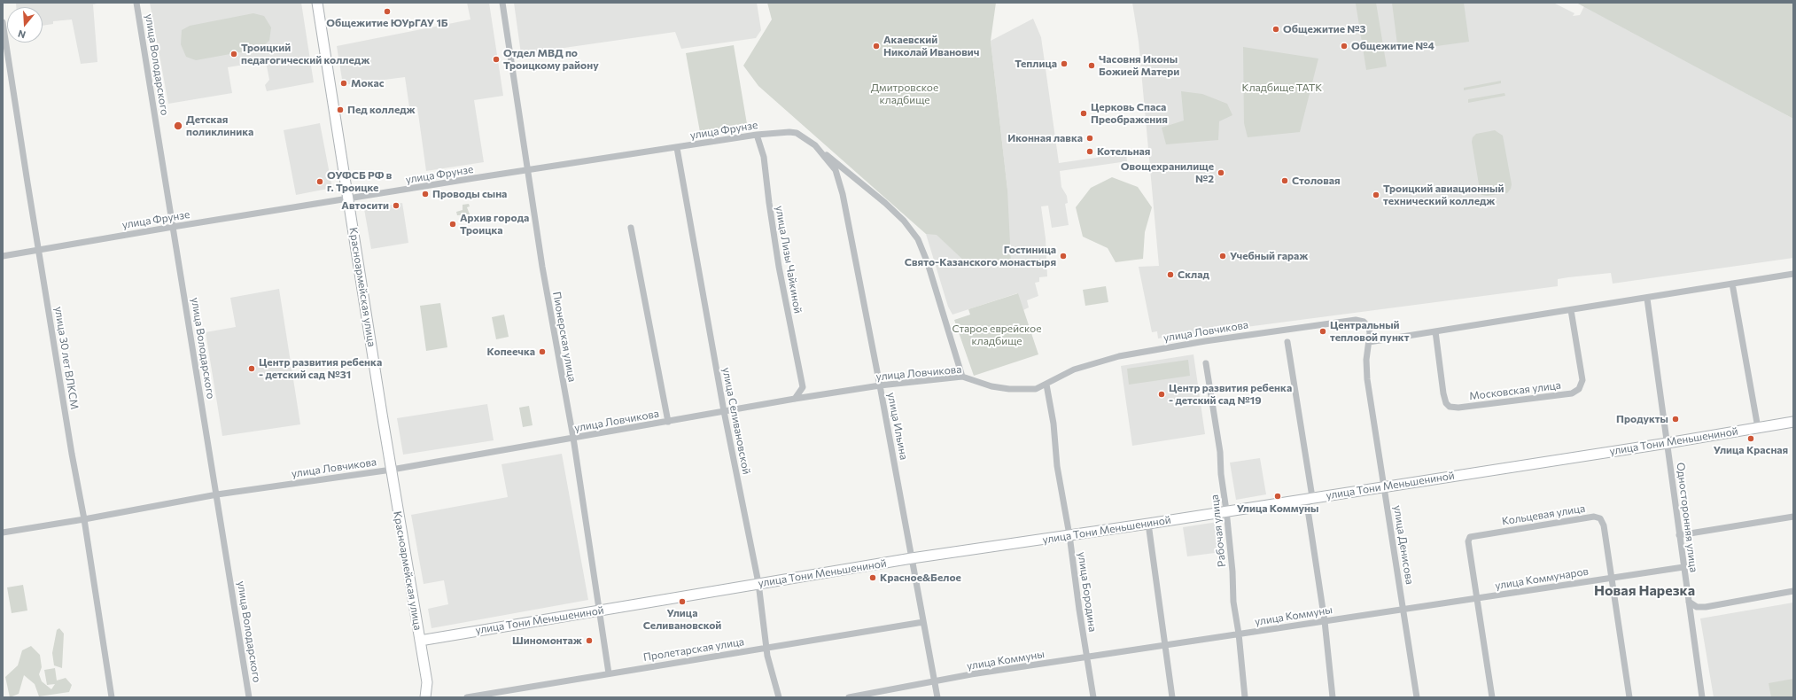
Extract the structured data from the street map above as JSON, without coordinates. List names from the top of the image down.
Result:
{
  "streets": {
    "street": [
      "улица Володарского",
      "улица Фрунзе",
      "улица Лизы Чайкиной",
      "Красноармейская улица",
      "улица Ловчикова",
      "Пионерская улица",
      "улица 30 лет ВЛКСМ",
      "Московская улица",
      "улица Селивановской",
      "улица Ильина",
      "улица Тони Меньшениной",
      "Кольцевая улица",
      "Односторонняя улица",
      "Рабочая улица",
      "улица Денисова",
      "улица Коммунаров",
      "улица Бородина",
      "улица Коммуны",
      "Пролетарская улица"
    ]
  },
  "crossings": [
    ["улица Володарского", "улица Фрунзе"],
    ["улица Володарского", "улица Ловчикова"],
    ["улица Фрунзе", "улица Лизы Чайкиной"],
    ["улица Фрунзе", "Красноармейская улица"],
    ["улица Фрунзе", "Пионерская улица"],
    ["улица Фрунзе", "улица 30 лет ВЛКСМ"],
    ["улица Фрунзе", "улица Селивановской"],
    ["улица Фрунзе", "улица Ильина"],
    ["Красноармейская улица", "улица Ловчикова"],
    ["Красноармейская улица", "улица Тони Меньшениной"],
    ["улица Ловчикова", "Пионерская улица"],
    ["улица Ловчикова", "улица 30 лет ВЛКСМ"],
    ["улица Ловчикова", "улица Селивановской"],
    ["улица Ловчикова", "улица Ильина"],
    ["улица Ловчикова", "улица Денисова"],
    ["улица Ловчикова", "улица Бородина"],
    ["Пионерская улица", "улица Тони Меньшениной"],
    ["Пионерская улица", "Пролетарская улица"],
    ["улица Селивановской", "улица Тони Меньшениной"],
    ["улица Селивановской", "Пролетарская улица"],
    ["улица Ильина", "улица Тони Меньшениной"],
    ["улица Ильина", "улица Коммуны"],
    ["улица Ильина", "Пролетарская улица"],
    ["улица Тони Меньшениной", "Односторонняя улица"],
    ["улица Тони Меньшениной", "Рабочая улица"],
    ["улица Тони Меньшениной", "улица Денисова"],
    ["улица Тони Меньшениной", "улица Бородина"],
    ["Кольцевая улица", "улица Коммунаров"],
    ["Односторонняя улица", "улица Коммунаров"],
    ["Рабочая улица", "улица Коммуны"],
    ["улица Денисова", "улица Коммунаров"],
    ["улица Денисова", "улица Коммуны"],
    ["улица Коммунаров", "улица Коммуны"],
    ["улица Бородина", "улица Коммуны"]
  ],
  "districts": ["Новая Нарезка"],
  "parks": ["Дмитровское кладбище", "Кладбище ТАТК", "Старое еврейское кладбище"],
  "places": [
    "Общежитие ЮУрГАУ 1Б",
    "Общежитие №3",
    "Акаевский Николай Иванович",
    "Общежитие №4",
    "Троицкий педагогический колледж",
    "Отдел МВД по Троицкому району",
    "Теплица",
    "Часовня Иконы Божией Матери",
    "Мокас",
    "Пед колледж",
    "Церковь Спаса Преображения",
    "Детская поликлиника",
    "Иконная лавка",
    "Котельная",
    "Овощехранилище №2",
    "Столовая",
    "ОУФСБ РФ в г. Троицке",
    "Проводы сына",
    "Троицкий авиационный технический колледж",
    "Автосити",
    "Архив города Троицка",
    "Гостиница Свято-Казанского монастыря",
    "Учебный гараж",
    "Склад",
    "Центральный тепловой пункт",
    "Копеечка",
    "Центр развития ребенка - детский сад №31",
    "Центр развития ребенка - детский сад №19",
    "Продукты",
    "Улица Красная",
    "Улица Коммуны",
    "Красное&Белое",
    "Улица Селивановской",
    "Шиномонтаж"
  ],
  "north": "bottom"
}
